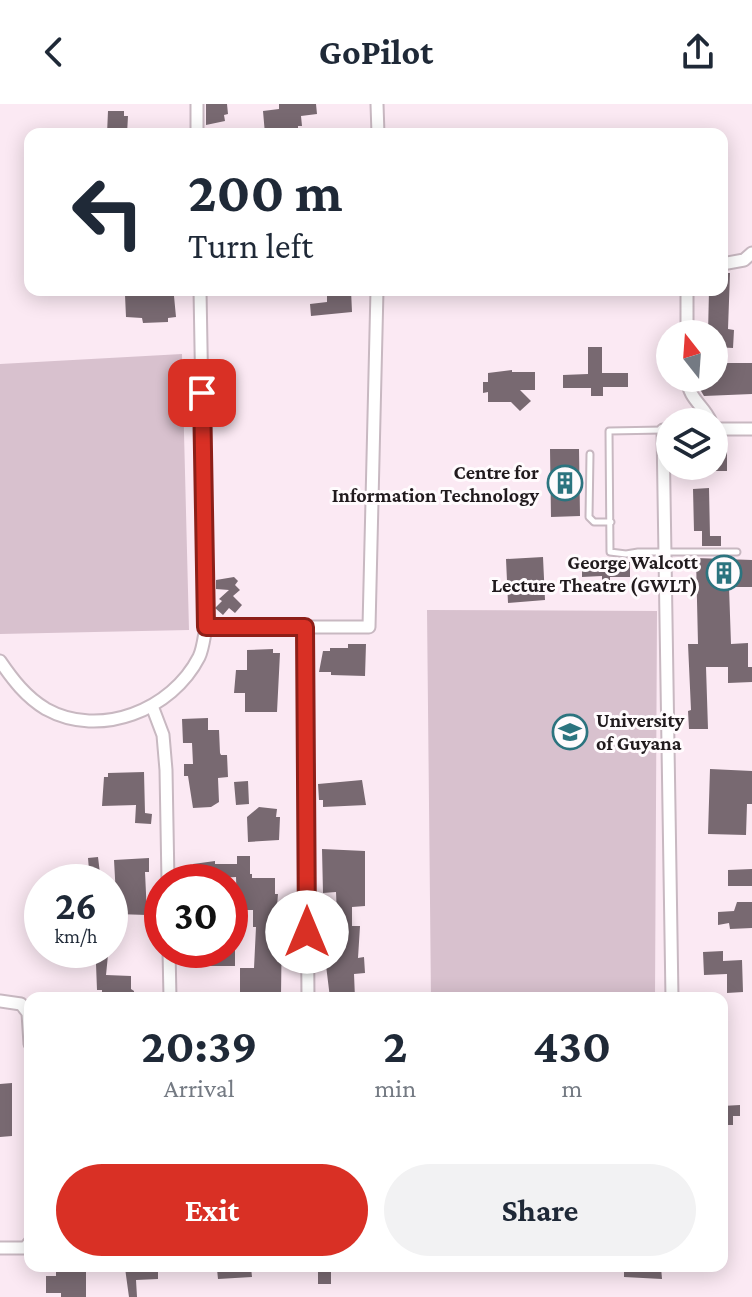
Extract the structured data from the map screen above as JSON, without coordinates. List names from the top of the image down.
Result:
{
  "places": {
    "building": ["Centre for Information Technology", "George Walcott Lecture Theatre (GWLT)"],
    "school or university": ["University of Guyana"]
  },
  "north": "top",
  "page": {
    "header": "GoPilot",
    "turn": ["200 m", "Turn left"],
    "speed": "26 km/h",
    "limit": "30",
    "eta": [
      "20:39",
      "Arrival",
      "2",
      "min",
      "430",
      "m"
    ],
    "buttons": ["Exit", "Share"]
  }
}
